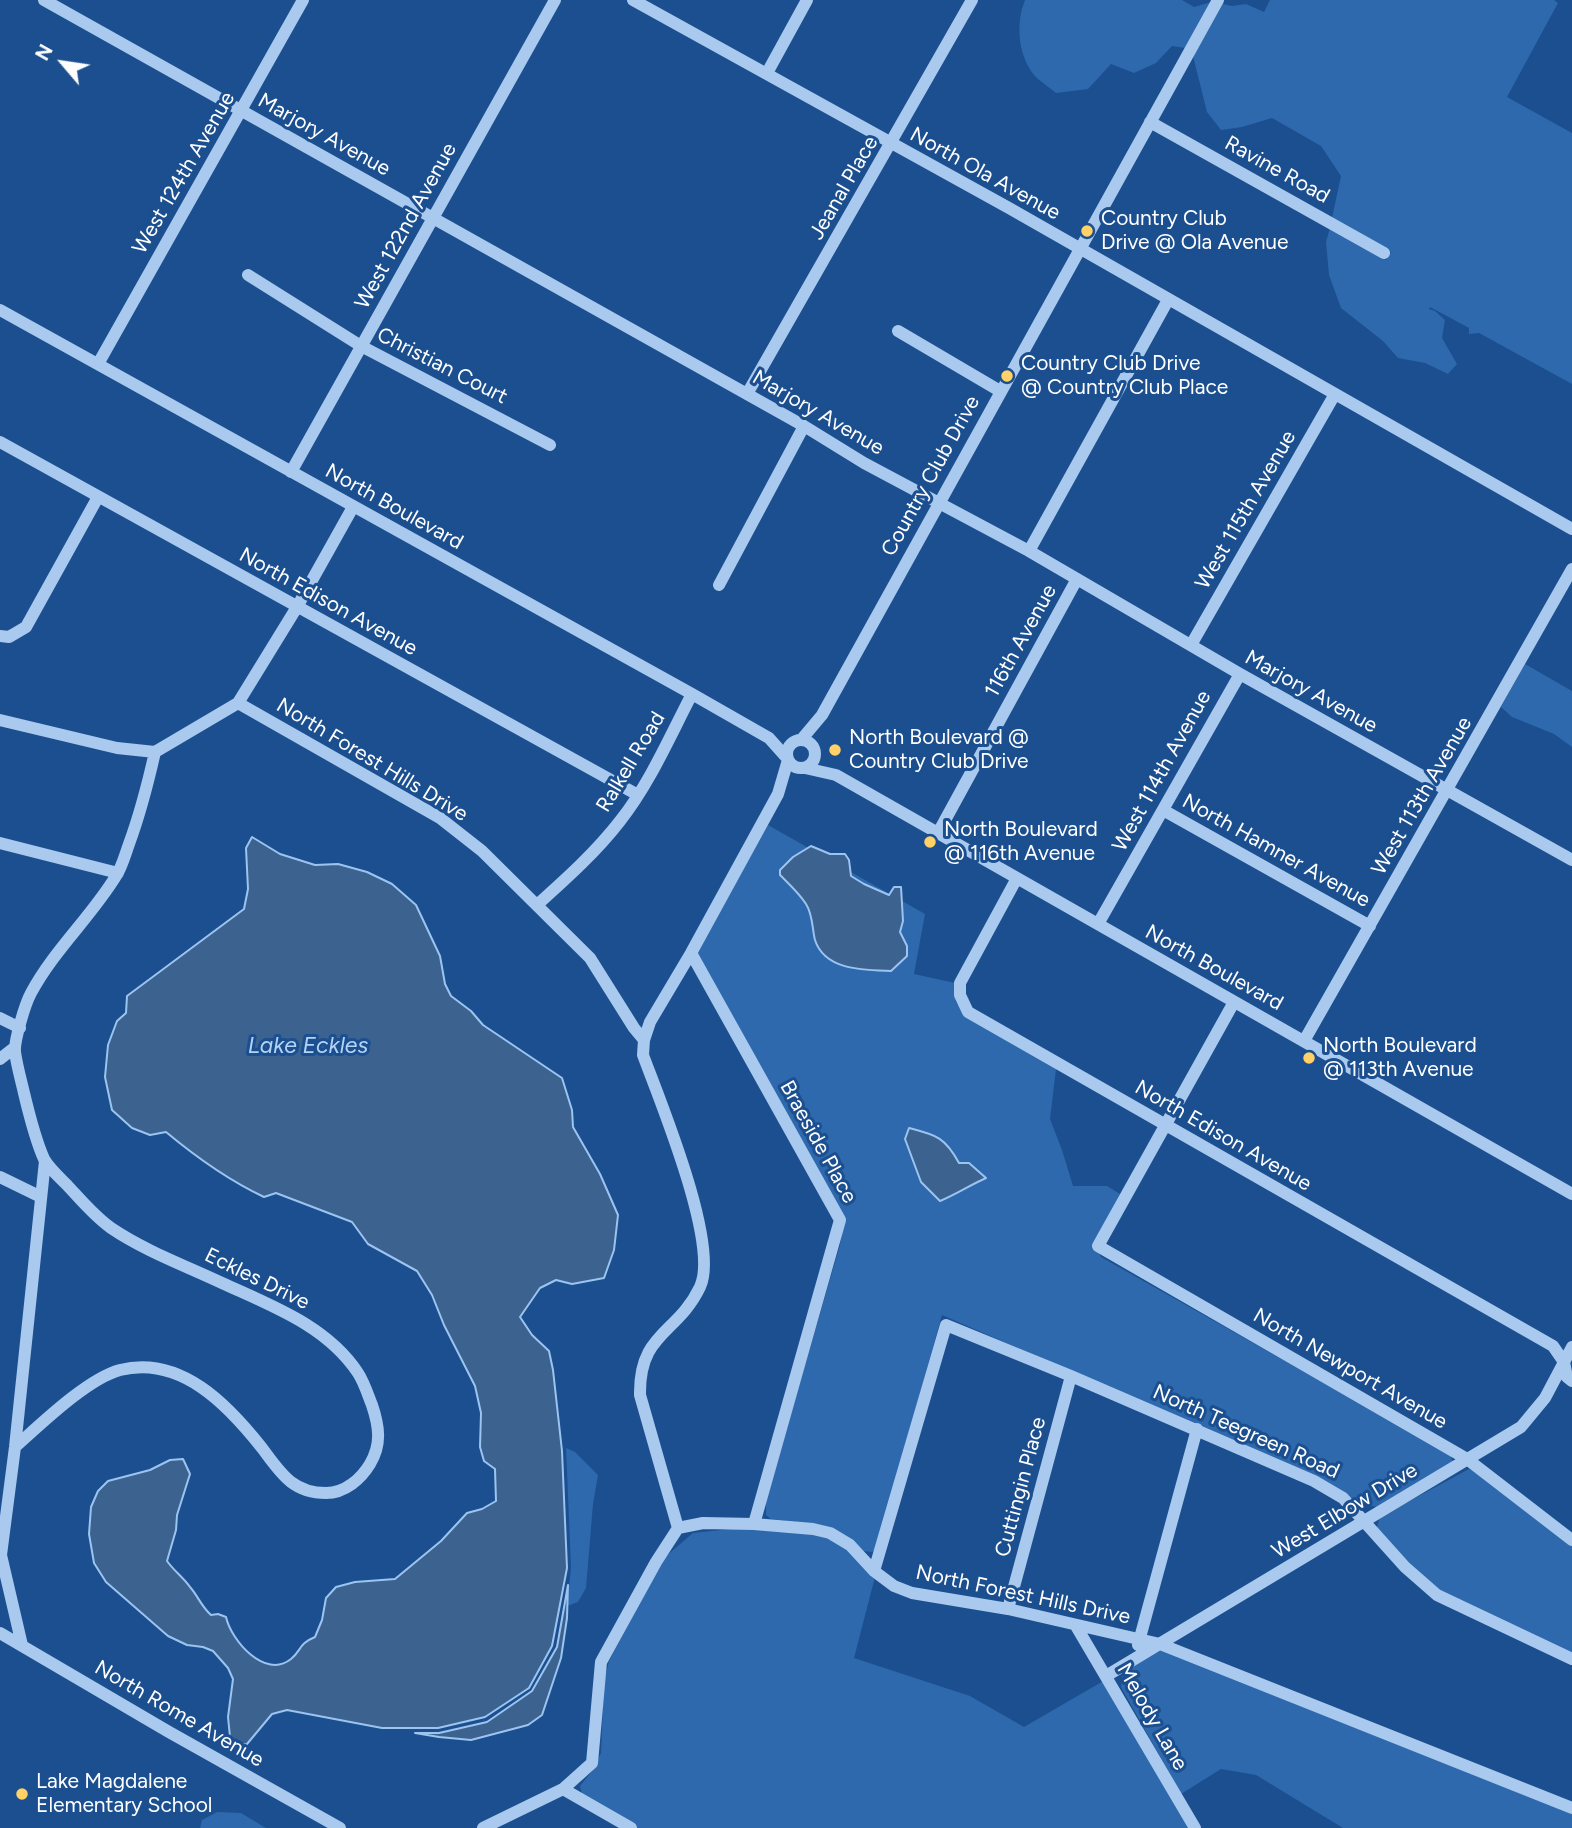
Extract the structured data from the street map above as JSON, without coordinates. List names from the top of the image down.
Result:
{
  "streets": {
    "street": [
      "Marjory Avenue",
      "Ravine Road",
      "West 124th Avenue",
      "North Ola Avenue",
      "Jeanal Place",
      "West 122nd Avenue",
      "Christian Court",
      "Country Club Drive",
      "North Boulevard",
      "West 115th Avenue",
      "North Edison Avenue",
      "116th Avenue",
      "North Forest Hills Drive",
      "Ralkell Road",
      "West 114th Avenue",
      "West 113th Avenue",
      "North Hamner Avenue",
      "Braeside Place",
      "Eckles Drive",
      "North Newport Avenue",
      "North Teegreen Road",
      "Cuttingin Place",
      "West Elbow Drive",
      "North Rome Avenue",
      "Melody Lane"
    ]
  },
  "crossings": [
    ["Marjory Avenue", "West 124th Avenue"],
    ["Marjory Avenue", "Jeanal Place"],
    ["Marjory Avenue", "West 122nd Avenue"],
    ["Marjory Avenue", "Country Club Drive"],
    ["Marjory Avenue", "West 115th Avenue"],
    ["Marjory Avenue", "116th Avenue"],
    ["Marjory Avenue", "West 114th Avenue"],
    ["Marjory Avenue", "West 113th Avenue"],
    ["Ravine Road", "Country Club Drive"],
    ["West 124th Avenue", "North Boulevard"],
    ["North Ola Avenue", "Jeanal Place"],
    ["North Ola Avenue", "Country Club Drive"],
    ["North Ola Avenue", "West 115th Avenue"],
    ["North Ola Avenue", "116th Avenue"],
    ["West 122nd Avenue", "Christian Court"],
    ["West 122nd Avenue", "North Boulevard"],
    ["Country Club Drive", "North Boulevard"],
    ["North Boulevard", "North Edison Avenue"],
    ["North Boulevard", "116th Avenue"],
    ["North Boulevard", "Ralkell Road"],
    ["North Boulevard", "West 114th Avenue"],
    ["North Boulevard", "West 113th Avenue"],
    ["North Edison Avenue", "Ralkell Road"],
    ["North Edison Avenue", "North Newport Avenue"],
    ["North Edison Avenue", "West Elbow Drive"],
    ["North Forest Hills Drive", "Ralkell Road"],
    ["North Forest Hills Drive", "Braeside Place"],
    ["North Forest Hills Drive", "North Teegreen Road"],
    ["North Forest Hills Drive", "Cuttingin Place"],
    ["North Forest Hills Drive", "West Elbow Drive"],
    ["North Forest Hills Drive", "Melody Lane"],
    ["West 114th Avenue", "North Hamner Avenue"],
    ["West 113th Avenue", "North Hamner Avenue"],
    ["North Newport Avenue", "West Elbow Drive"],
    ["North Teegreen Road", "Cuttingin Place"],
    ["North Teegreen Road", "West Elbow Drive"],
    ["West Elbow Drive", "Melody Lane"]
  ],
  "water": ["Lake Eckles"],
  "places": [
    "Country Club Drive @ Ola Avenue",
    "Country Club Drive @ Country Club Place",
    "North Boulevard @ Country Club Drive",
    "North Boulevard @ 116th Avenue",
    "North Boulevard @ 113th Avenue",
    "Lake Magdalene Elementary School"
  ],
  "north": "top left"
}
